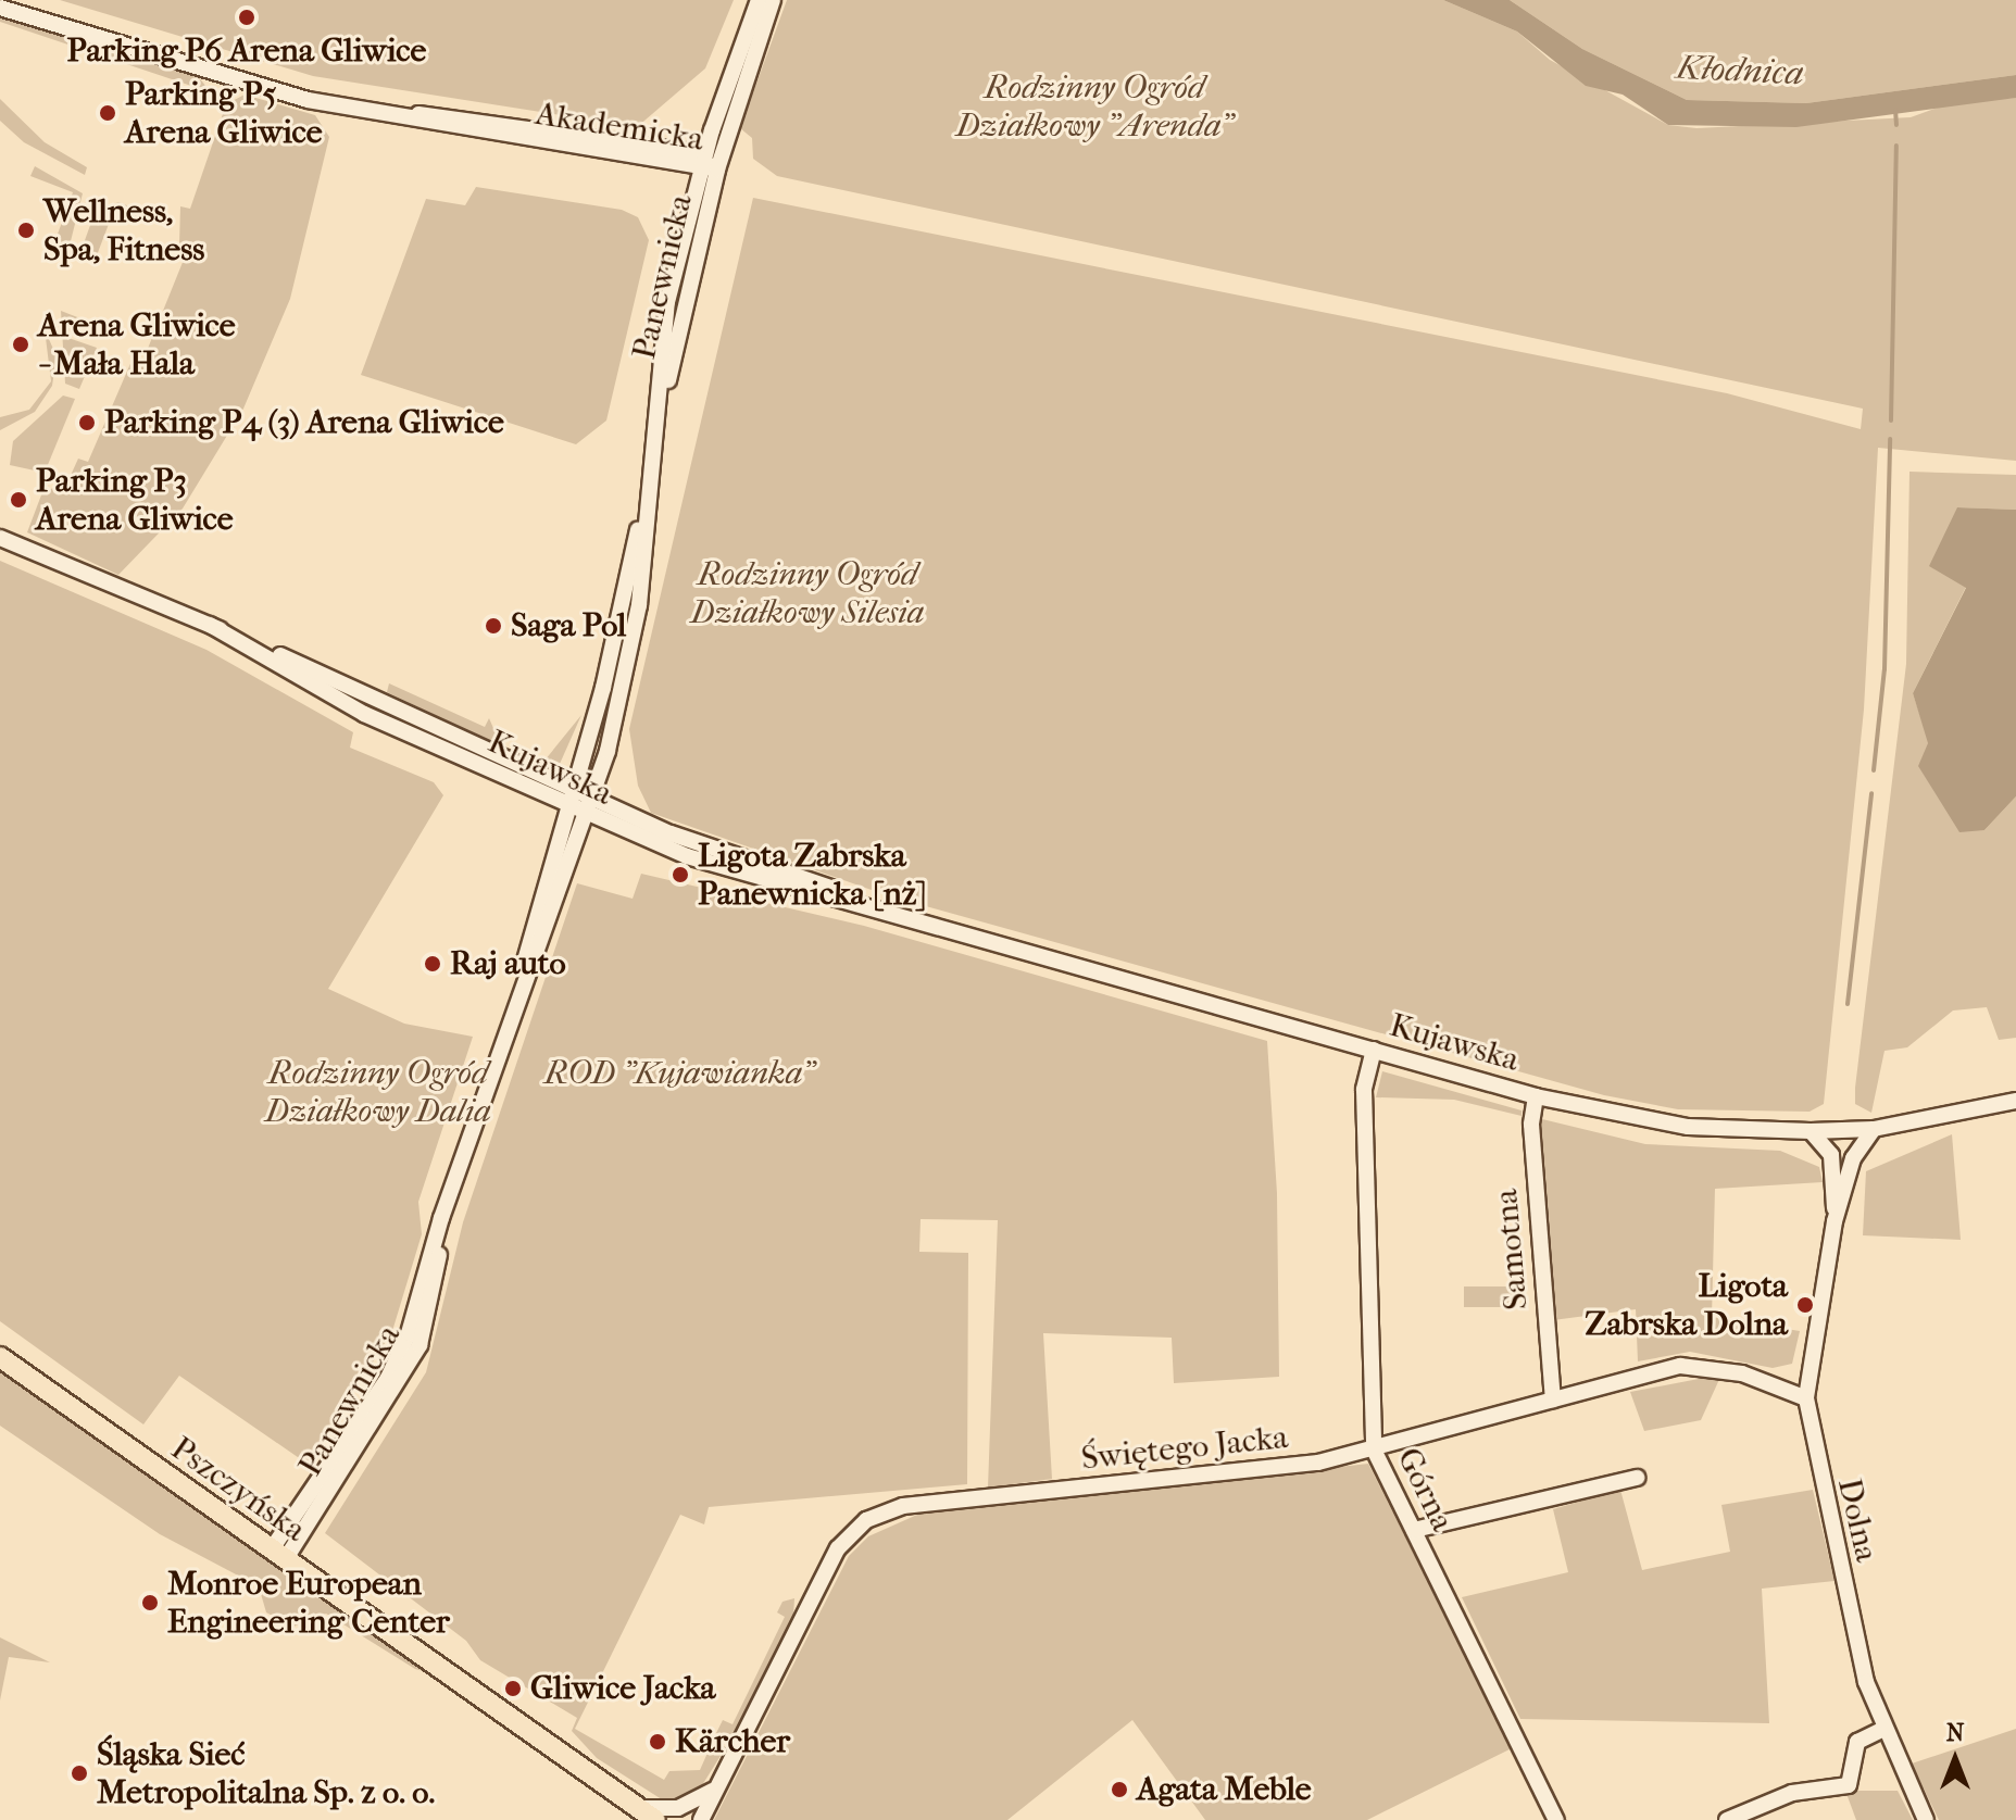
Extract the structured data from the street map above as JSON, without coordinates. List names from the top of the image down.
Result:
{
  "streets": {
    "main road": ["Pszczyńska"],
    "street": [
      "Akademicka",
      "Panewnicka",
      "Kujawska",
      "Samotna",
      "Świętego Jacka",
      "Górna",
      "Dolna"
    ]
  },
  "crossings": [
    ["Akademicka", "Panewnicka"],
    ["Panewnicka", "Kujawska"],
    ["Panewnicka", "Pszczyńska"],
    ["Kujawska", "Samotna"],
    ["Kujawska", "Górna"],
    ["Kujawska", "Dolna"],
    ["Samotna", "Świętego Jacka"],
    ["Świętego Jacka", "Górna"],
    ["Świętego Jacka", "Dolna"]
  ],
  "water": ["Kłodnica"],
  "parks": [
    "Rodzinny Ogród Działkowy \"Arenda\"",
    "Rodzinny Ogród Działkowy Silesia",
    "Rodzinny Ogród Działkowy Dalia",
    "ROD \"Kujawianka\""
  ],
  "places": [
    "Parking P6 Arena Gliwice",
    "Parking P5 Arena Gliwice",
    "Wellness, Spa, Fitness",
    "Arena Gliwice - Mała Hala",
    "Parking P4 (3) Arena Gliwice",
    "Parking P3 Arena Gliwice",
    "Saga Pol",
    "Ligota Zabrska Panewnicka [nż]",
    "Raj auto",
    "Ligota Zabrska Dolna",
    "Monroe European Engineering Center",
    "Gliwice Jacka",
    "Kärcher",
    "Śląska Sieć Metropolitalna Sp. z o. o.",
    "Agata Meble"
  ],
  "north": "top"
}
